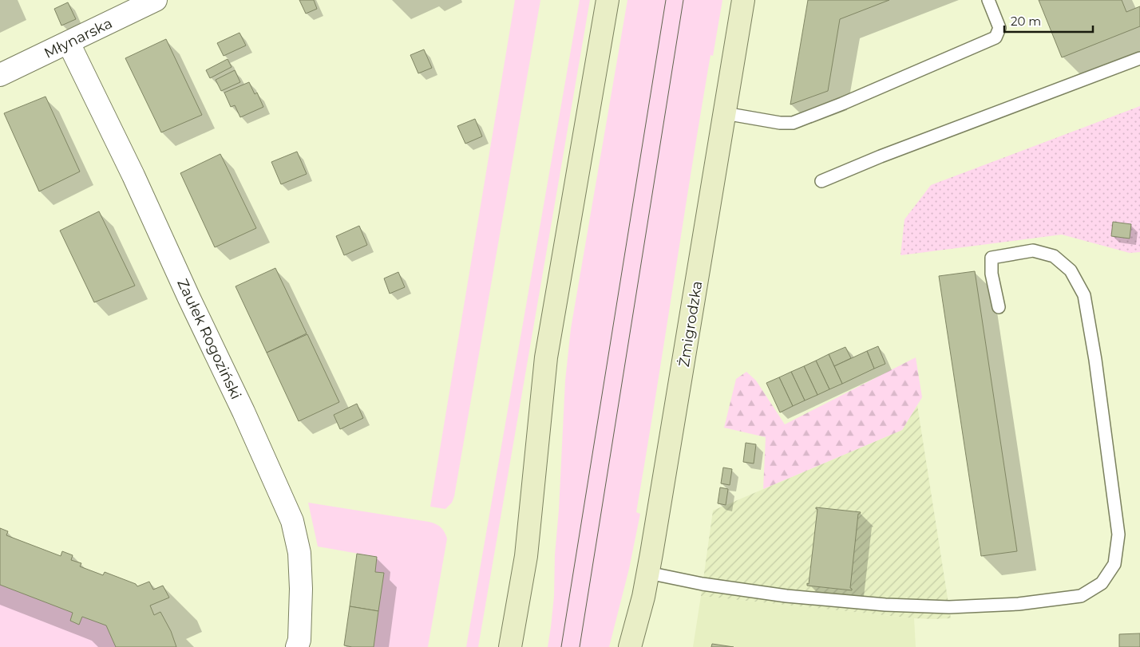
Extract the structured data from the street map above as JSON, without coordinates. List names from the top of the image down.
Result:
{
  "streets": {
    "main road": ["Żmigrodzka"],
    "street": ["Młynarska", "Zaułek Rogoziński"]
  },
  "crossings": [
    ["Młynarska", "Zaułek Rogoziński"]
  ],
  "scale_bar": "20 m"
}
